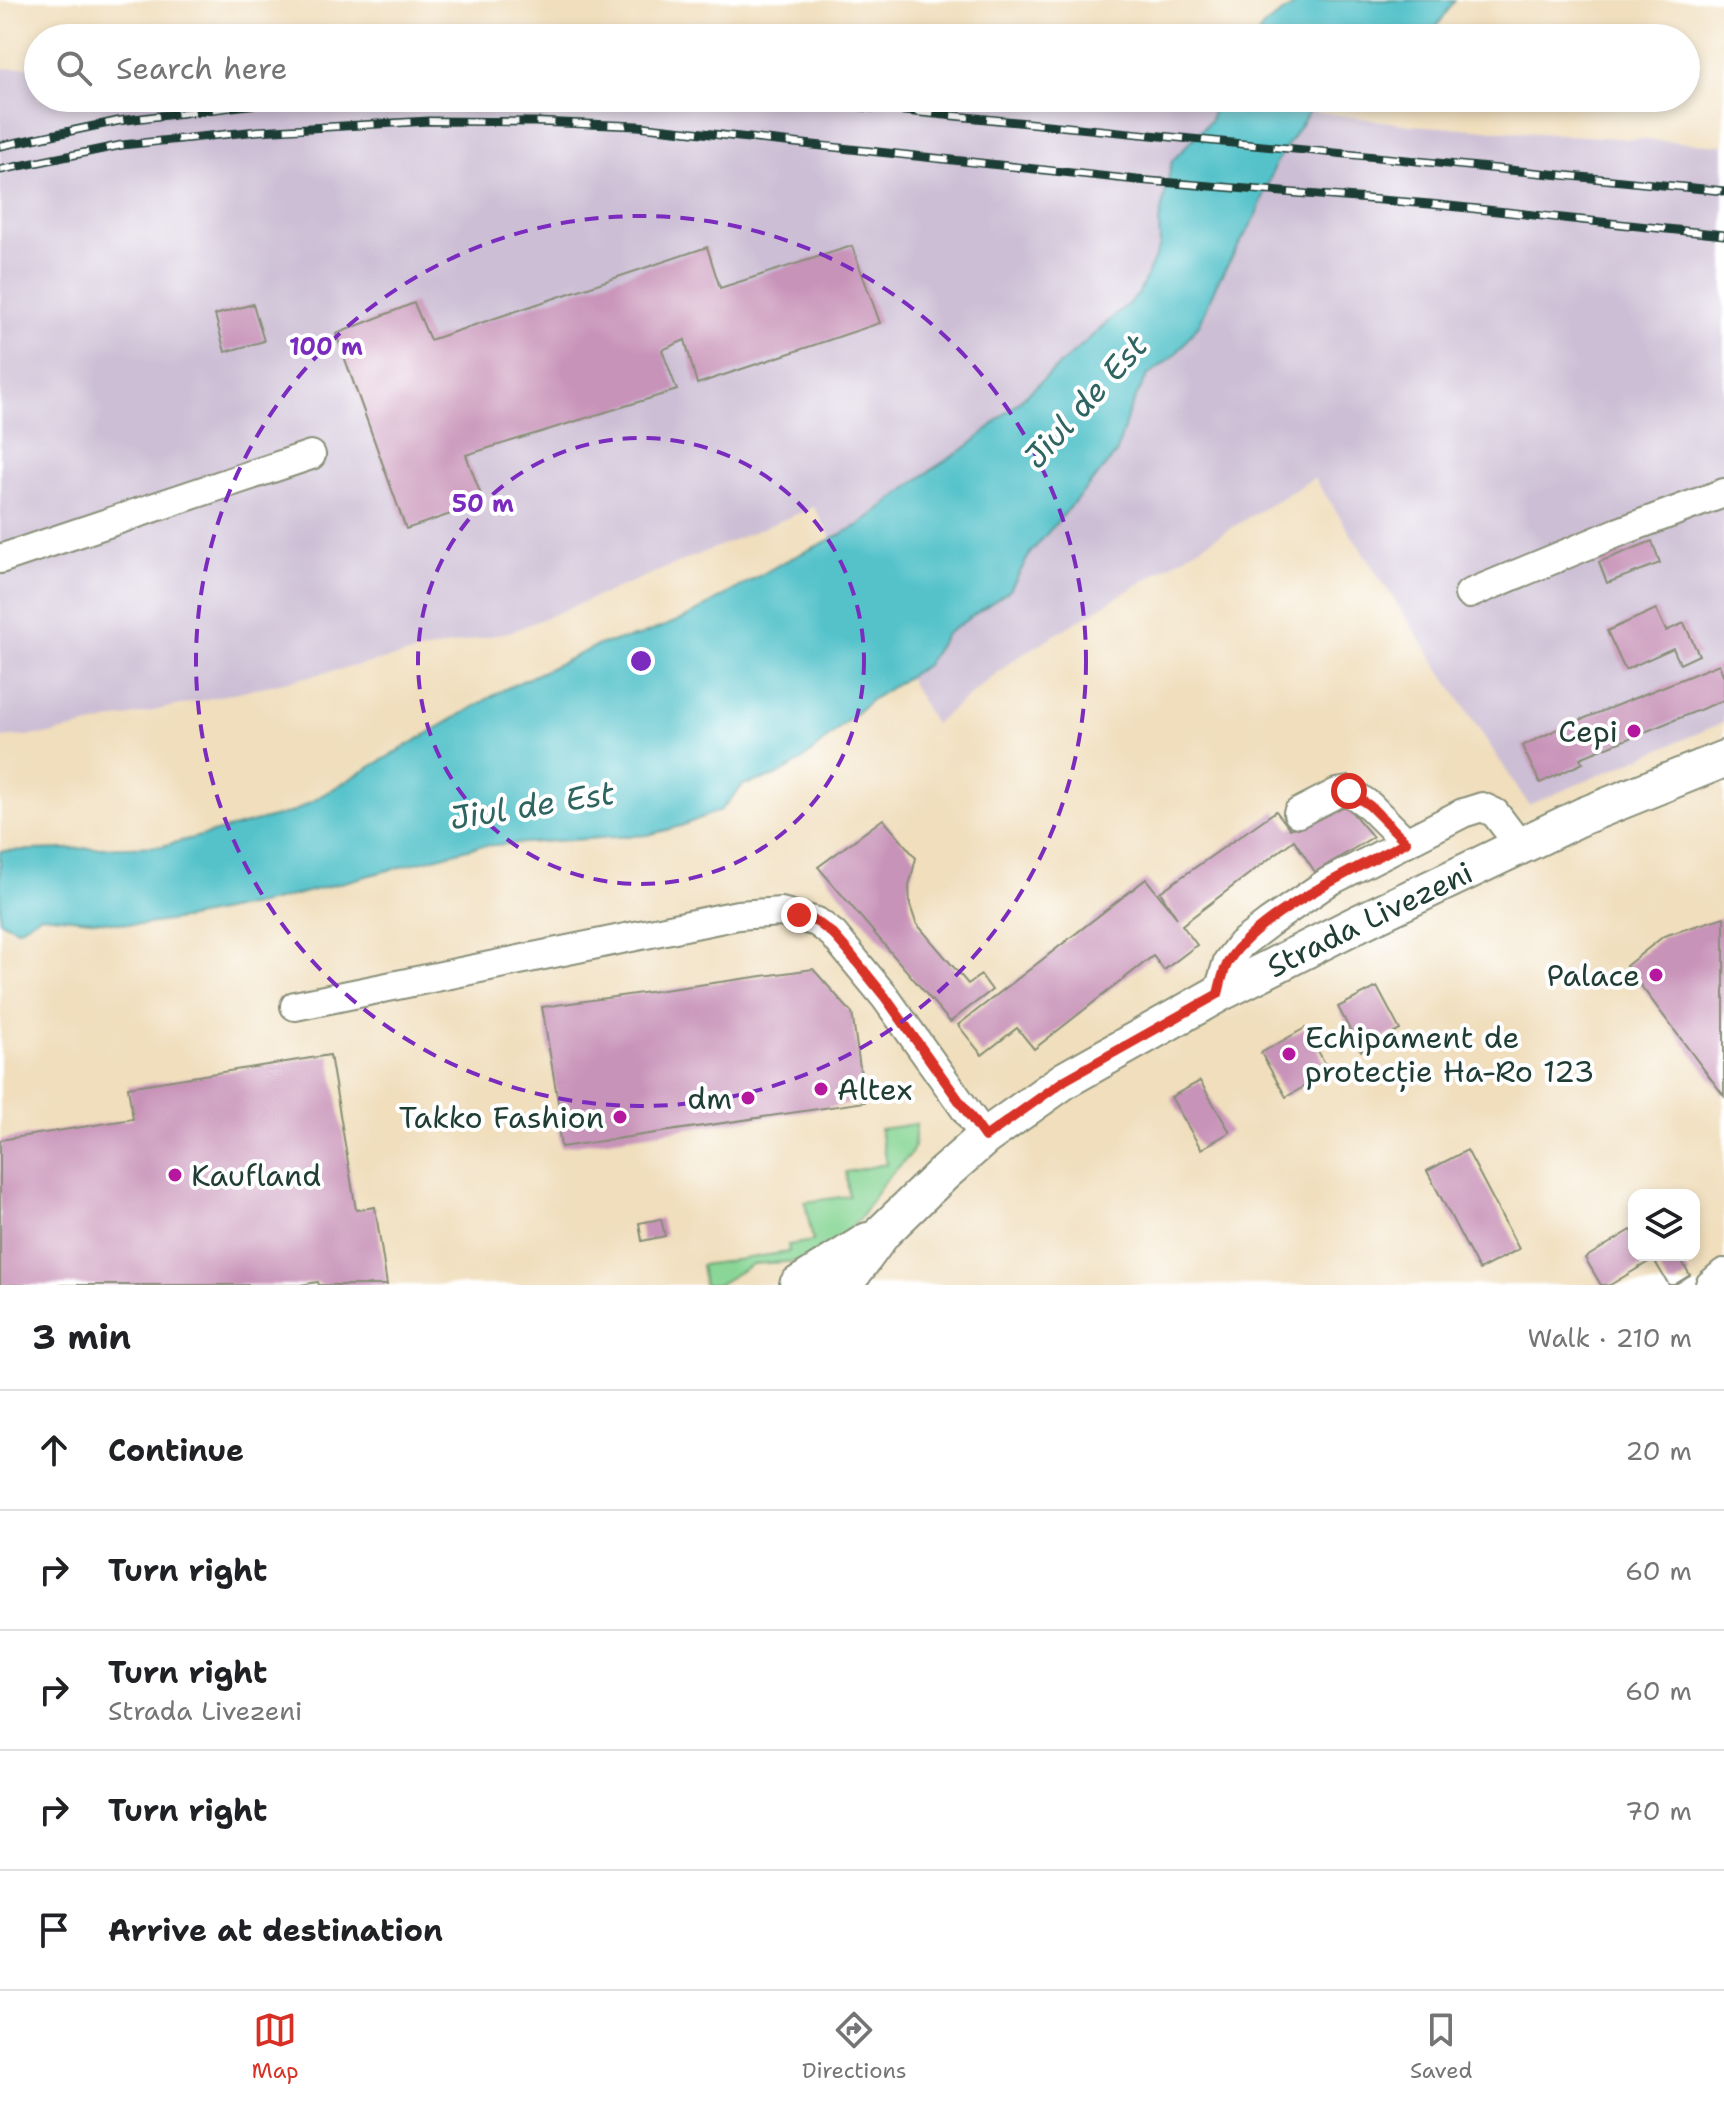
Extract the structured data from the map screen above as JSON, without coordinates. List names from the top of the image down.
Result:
{
  "streets": {
    "main road": ["Strada Livezeni"]
  },
  "water": ["Jiul de Est"],
  "places": [
    "Cepi",
    "Palace",
    "Echipament de protecție Ha-Ro 123",
    "Altex",
    "dm",
    "Takko Fashion",
    "Kaufland"
  ],
  "page": {
    "search": "Search here",
    "heading": ["3 min", "Walk · 210 m"],
    "list": [
      ["Continue", "20 m"],
      ["Turn right", "60 m"],
      ["Turn right", "Strada Livezeni", "60 m"],
      ["Turn right", "70 m"],
      "Arrive at destination"
    ],
    "nav": ["Map", "Directions", "Saved"]
  },
  "rings": ["100 m", "50 m"]
}
